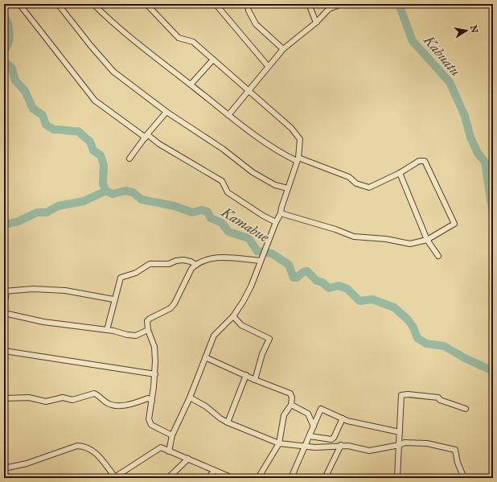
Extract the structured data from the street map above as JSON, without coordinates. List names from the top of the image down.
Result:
{
  "water": ["Kabuatu", "Kamabue"],
  "north": "right"
}
